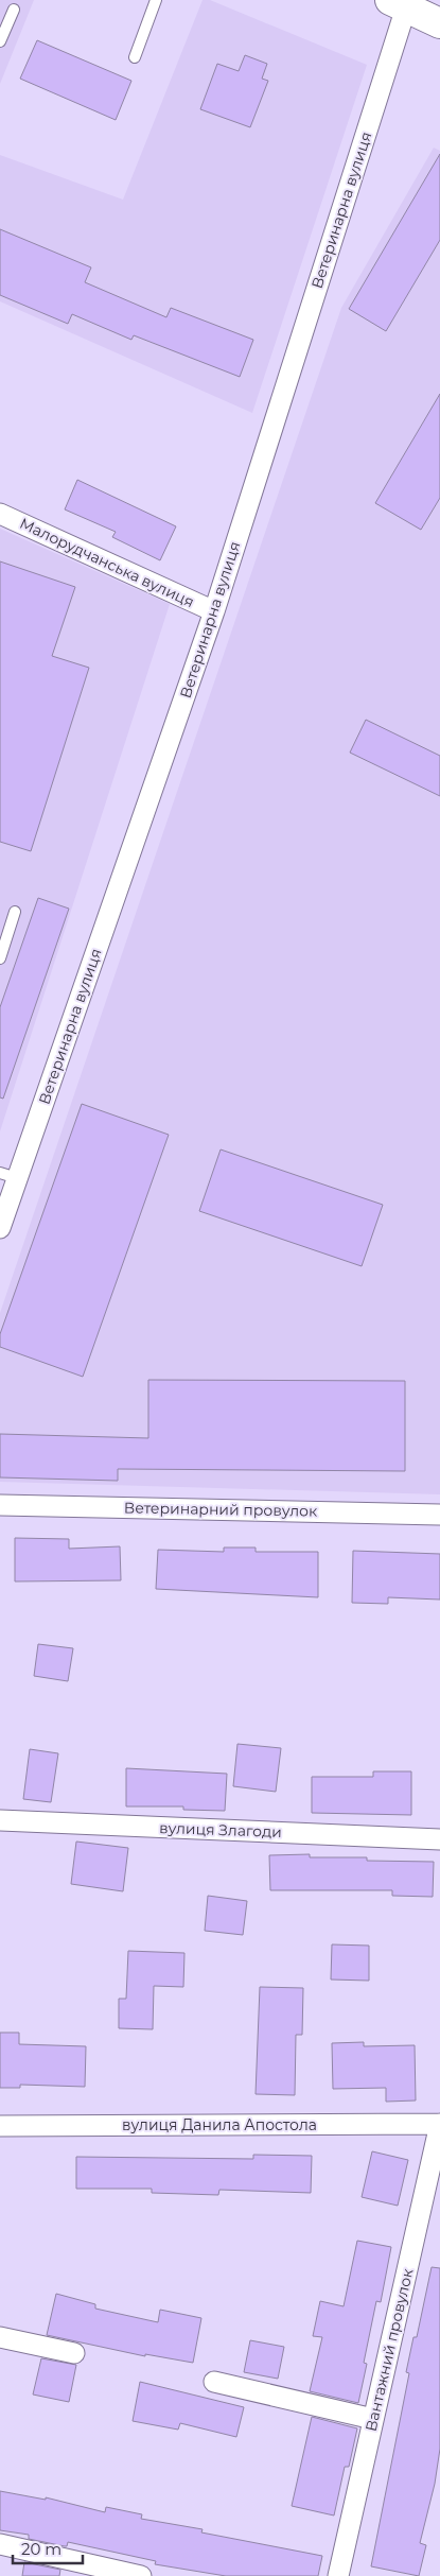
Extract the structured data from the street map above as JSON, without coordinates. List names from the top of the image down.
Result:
{
  "streets": {
    "street": [
      "Ветеринарна вулиця",
      "Малорудчанська вулиця",
      "Ветеринарний провулок",
      "вулиця Злагоди",
      "вулиця Данила Апостола",
      "Вантажний провулок"
    ]
  },
  "crossings": [
    ["Ветеринарна вулиця", "Малорудчанська вулиця"],
    ["вулиця Данила Апостола", "Вантажний провулок"]
  ],
  "scale_bar": "20 m"
}
